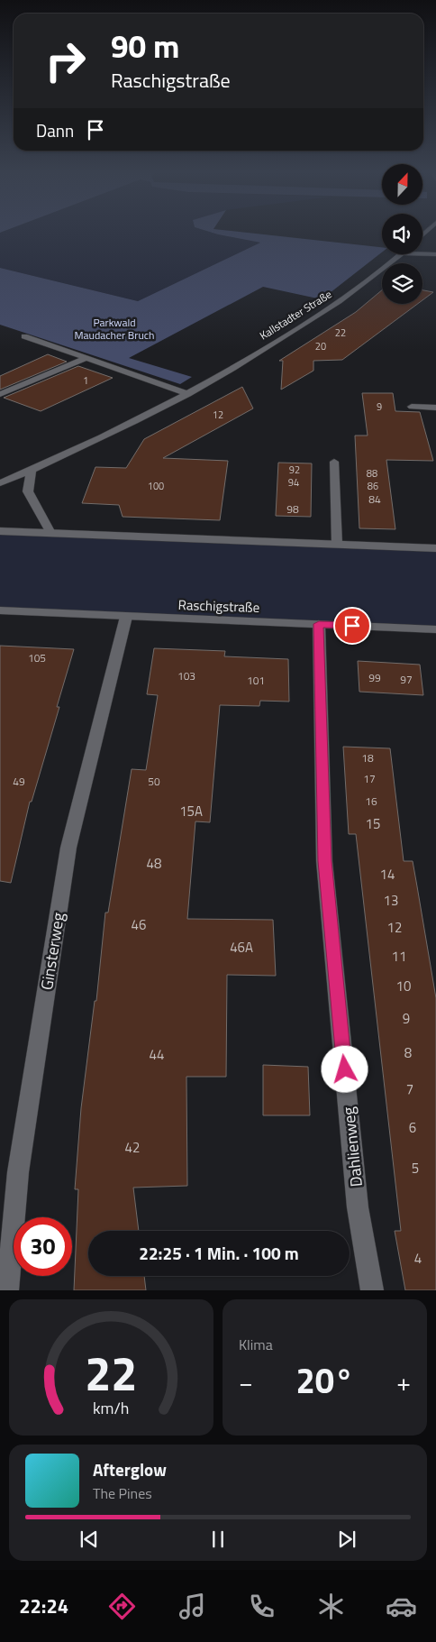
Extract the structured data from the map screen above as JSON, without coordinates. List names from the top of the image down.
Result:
{
  "streets": {
    "street": [
      "Kallstadter Straße",
      "Raschigstraße",
      "Ginsterweg",
      "Dahlienweg"
    ]
  },
  "crossings": [
    ["Raschigstraße", "Ginsterweg"],
    ["Raschigstraße", "Dahlienweg"]
  ],
  "parks": ["Parkwald Maudacher Bruch"],
  "house_numbers": [
    "22",
    "20",
    "1",
    "9",
    "12",
    "92",
    "88",
    "94",
    "100",
    "86",
    "84",
    "98",
    "105",
    "103",
    "99",
    "97",
    "101",
    "18",
    "17",
    "49",
    "50",
    "16",
    "15A",
    "15",
    "48",
    "14",
    "13",
    "46",
    "12",
    "46A",
    "11",
    "10",
    "9",
    "8",
    "44",
    "7",
    "6",
    "42",
    "5",
    "4"
  ],
  "north": "top",
  "page": {
    "turn": ["90 m", "Raschigstraße"],
    "then": "Dann",
    "limit": "30",
    "trip": "22:25 · 1 Min. · 100 m",
    "tile": "Klima",
    "heat": ["−", "20°", "+"],
    "song": ["Afterglow", "The Pines"],
    "tabs": "22:24",
    "gauge": ["22", "km/h"]
  }
}
